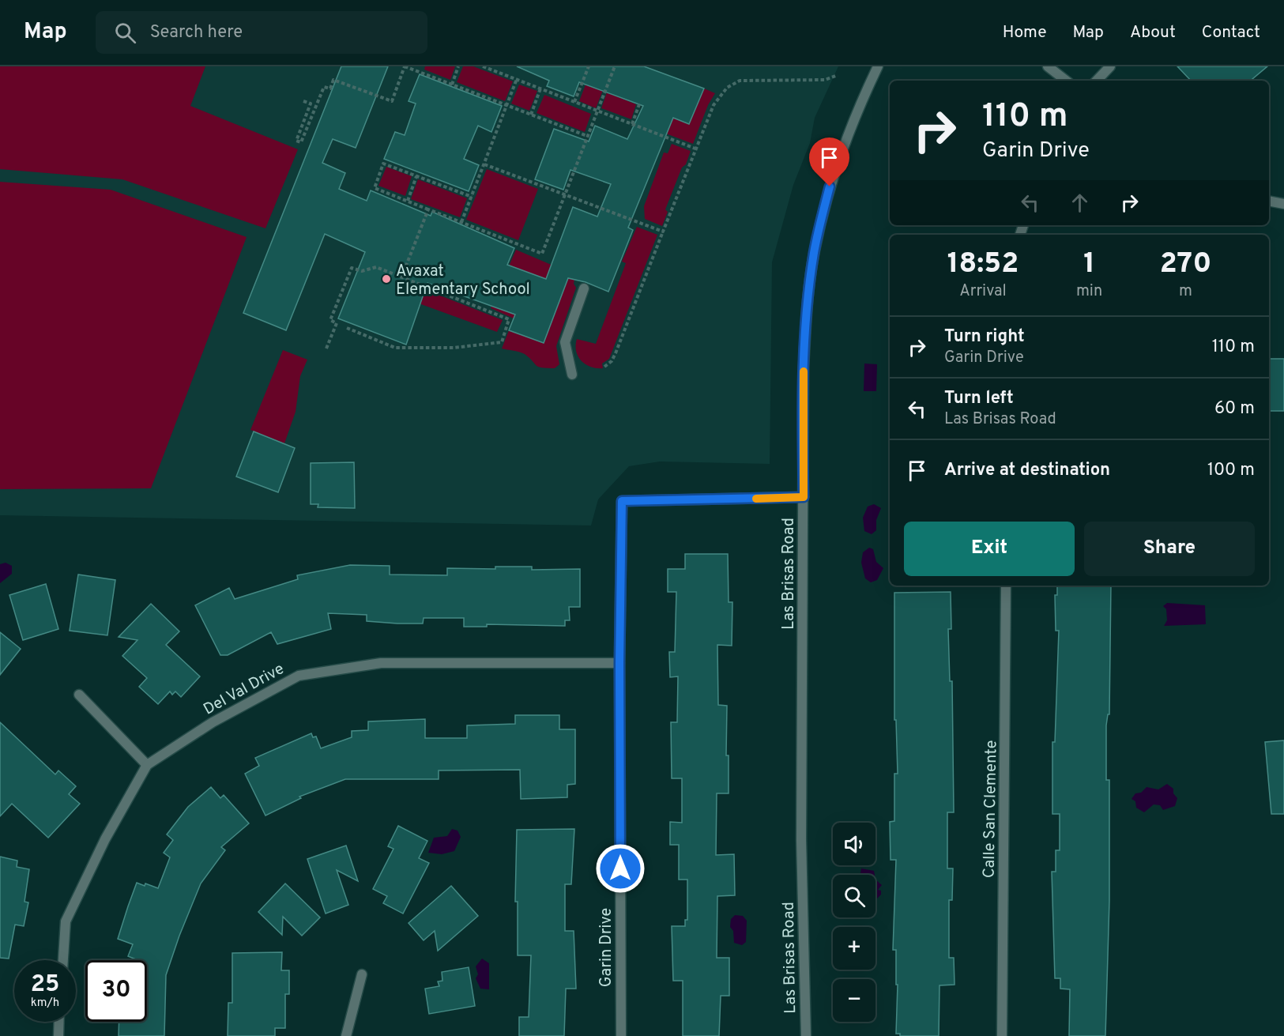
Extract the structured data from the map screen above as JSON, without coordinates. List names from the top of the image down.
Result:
{
  "streets": {
    "street": [
      "Las Brisas Road",
      "Del Val Drive",
      "Calle San Clemente",
      "Garin Drive"
    ]
  },
  "crossings": [
    ["Las Brisas Road", "Garin Drive"],
    ["Del Val Drive", "Garin Drive"]
  ],
  "places": ["Avaxat Elementary School"],
  "page": {
    "header": "Map",
    "search": "Search here",
    "nav": [
      "Home",
      "Map",
      "About",
      "Contact"
    ],
    "turn": ["110 m", "Garin Drive"],
    "eta": [
      "18:52",
      "Arrival",
      "1",
      "min",
      "270",
      "m"
    ],
    "list": [
      {
        "name": "Turn right",
        "note": "Garin Drive",
        "value": "110 m"
      },
      {
        "name": "Turn left",
        "note": "Las Brisas Road",
        "value": "60 m"
      },
      {
        "name": "Arrive at destination",
        "value": "100 m"
      }
    ],
    "buttons": ["Exit", "Share"],
    "map_buttons": ["+", "−"],
    "speed": "25 km/h",
    "limit": "30"
  }
}
